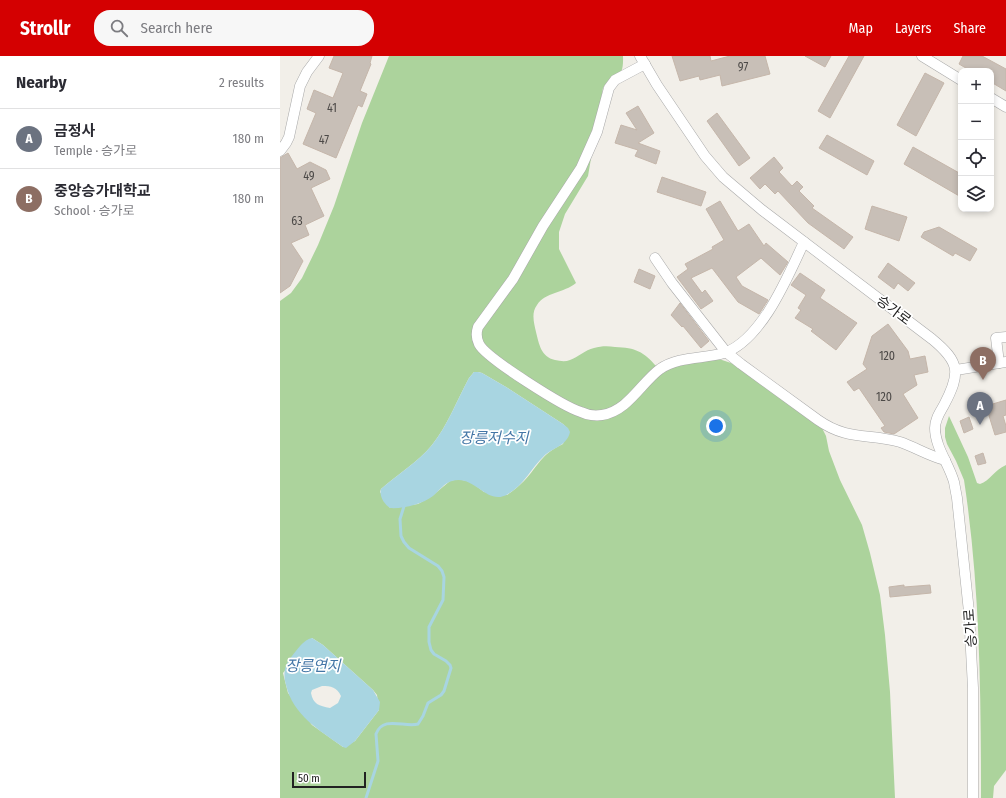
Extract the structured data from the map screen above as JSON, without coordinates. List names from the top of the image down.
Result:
{
  "streets": {
    "street": ["승가로"]
  },
  "water": ["장릉저수지", "장릉연지"],
  "house_numbers": [
    "97",
    "41",
    "47",
    "49",
    "63",
    "120",
    "120"
  ],
  "scale_bar": "50 m",
  "page": {
    "header": "Strollr",
    "search": "Search here",
    "nav": ["Map", "Layers", "Share"],
    "heading": ["Nearby", "2 results"],
    "map_buttons": ["+", "−"],
    "list": [
      {
        "mark": "A",
        "name": "금정사",
        "note": "Temple · 승가로",
        "value": "180 m"
      },
      {
        "mark": "B",
        "name": "중앙승가대학교",
        "note": "School · 승가로",
        "value": "180 m"
      }
    ],
    "pins": ["B", "A"],
    "scale": "50 m"
  }
}
